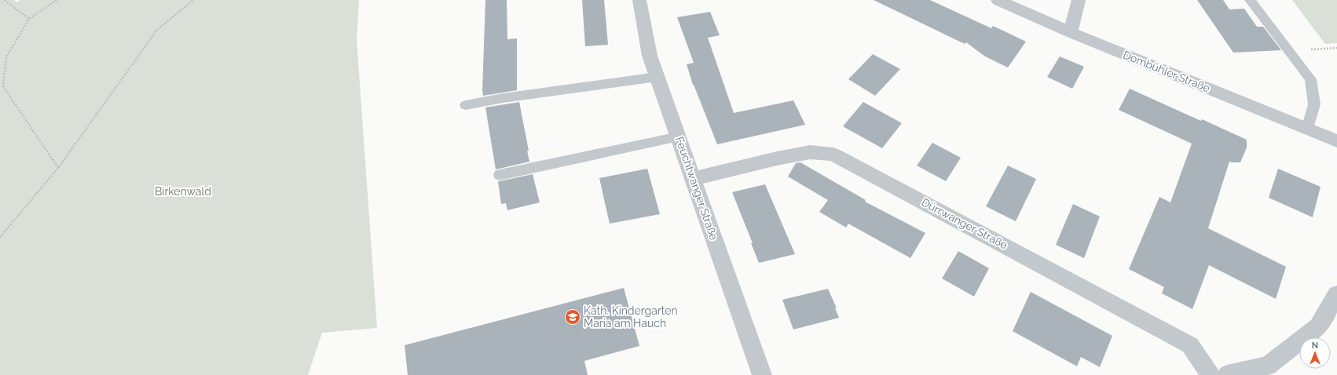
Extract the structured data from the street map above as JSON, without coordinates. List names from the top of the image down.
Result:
{
  "streets": {
    "street": ["Dombühler Straße", "Feuchtwanger Straße", "Dürrwanger Straße"]
  },
  "crossings": [
    ["Feuchtwanger Straße", "Dürrwanger Straße"]
  ],
  "parks": ["Birkenwald"],
  "places": {
    "school or university": ["Kath. Kindergarten Maria am Hauch"]
  },
  "north": "top"
}
